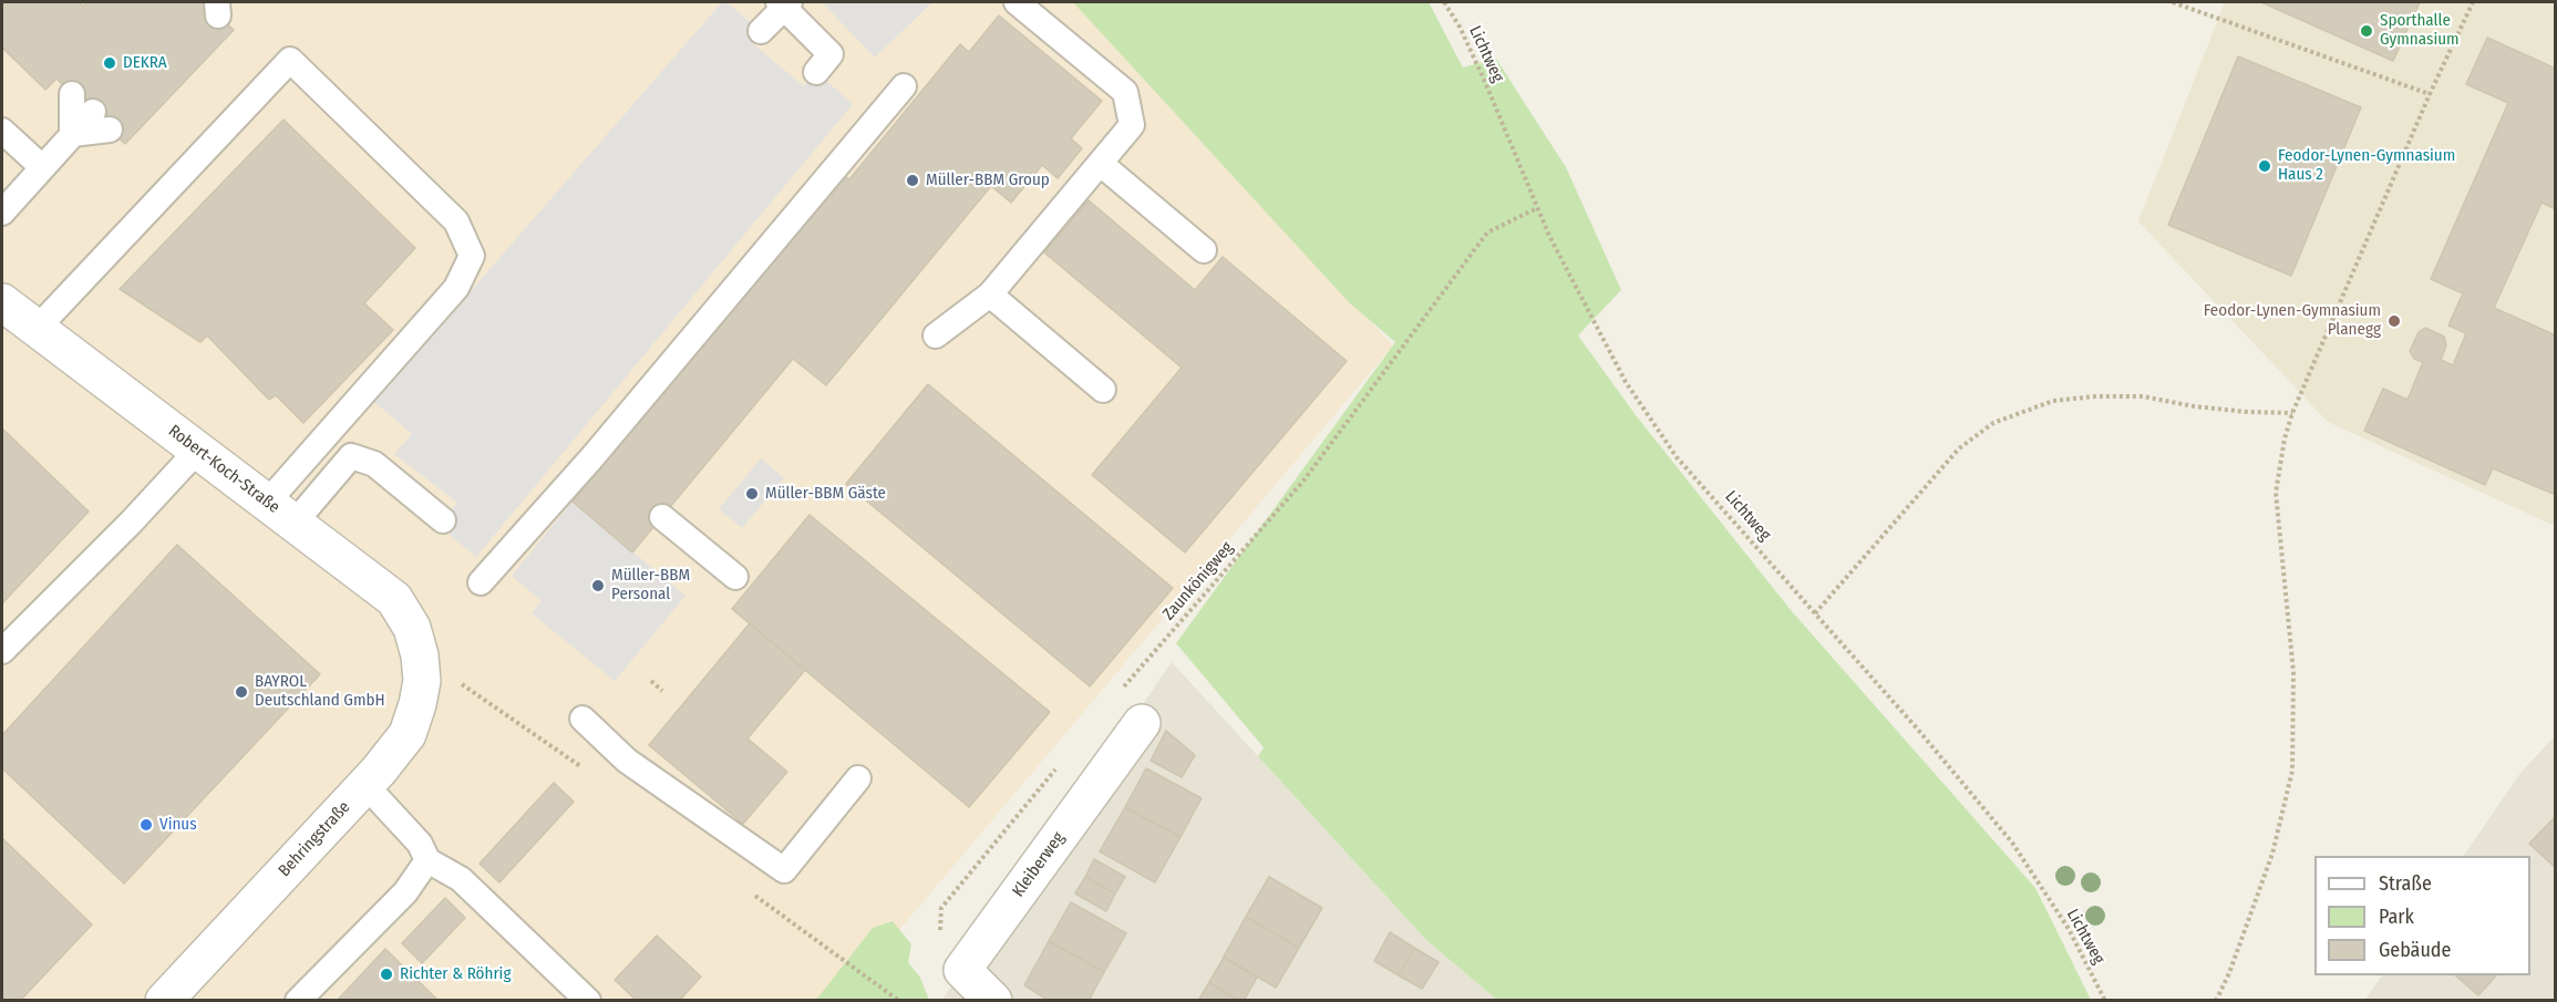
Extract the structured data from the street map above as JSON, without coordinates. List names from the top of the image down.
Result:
{
  "streets": {
    "street": ["Robert-Koch-Straße", "Behringstraße", "Kleiberweg"],
    "path": ["Lichtweg", "Zaunkönigweg"]
  },
  "crossings": [
    ["Lichtweg", "Zaunkönigweg"],
    ["Robert-Koch-Straße", "Behringstraße"]
  ],
  "places": [
    "Sporthalle Gymnasium",
    "DEKRA",
    "Feodor-Lynen-Gymnasium Haus 2",
    "Müller-BBM Group",
    "Feodor-Lynen-Gymnasium Planegg",
    "Müller-BBM Gäste",
    "Müller-BBM Personal",
    "BAYROL Deutschland GmbH",
    "Vinus",
    "Richter & Röhrig"
  ],
  "legend": ["Straße", "Park", "Gebäude"]
}
